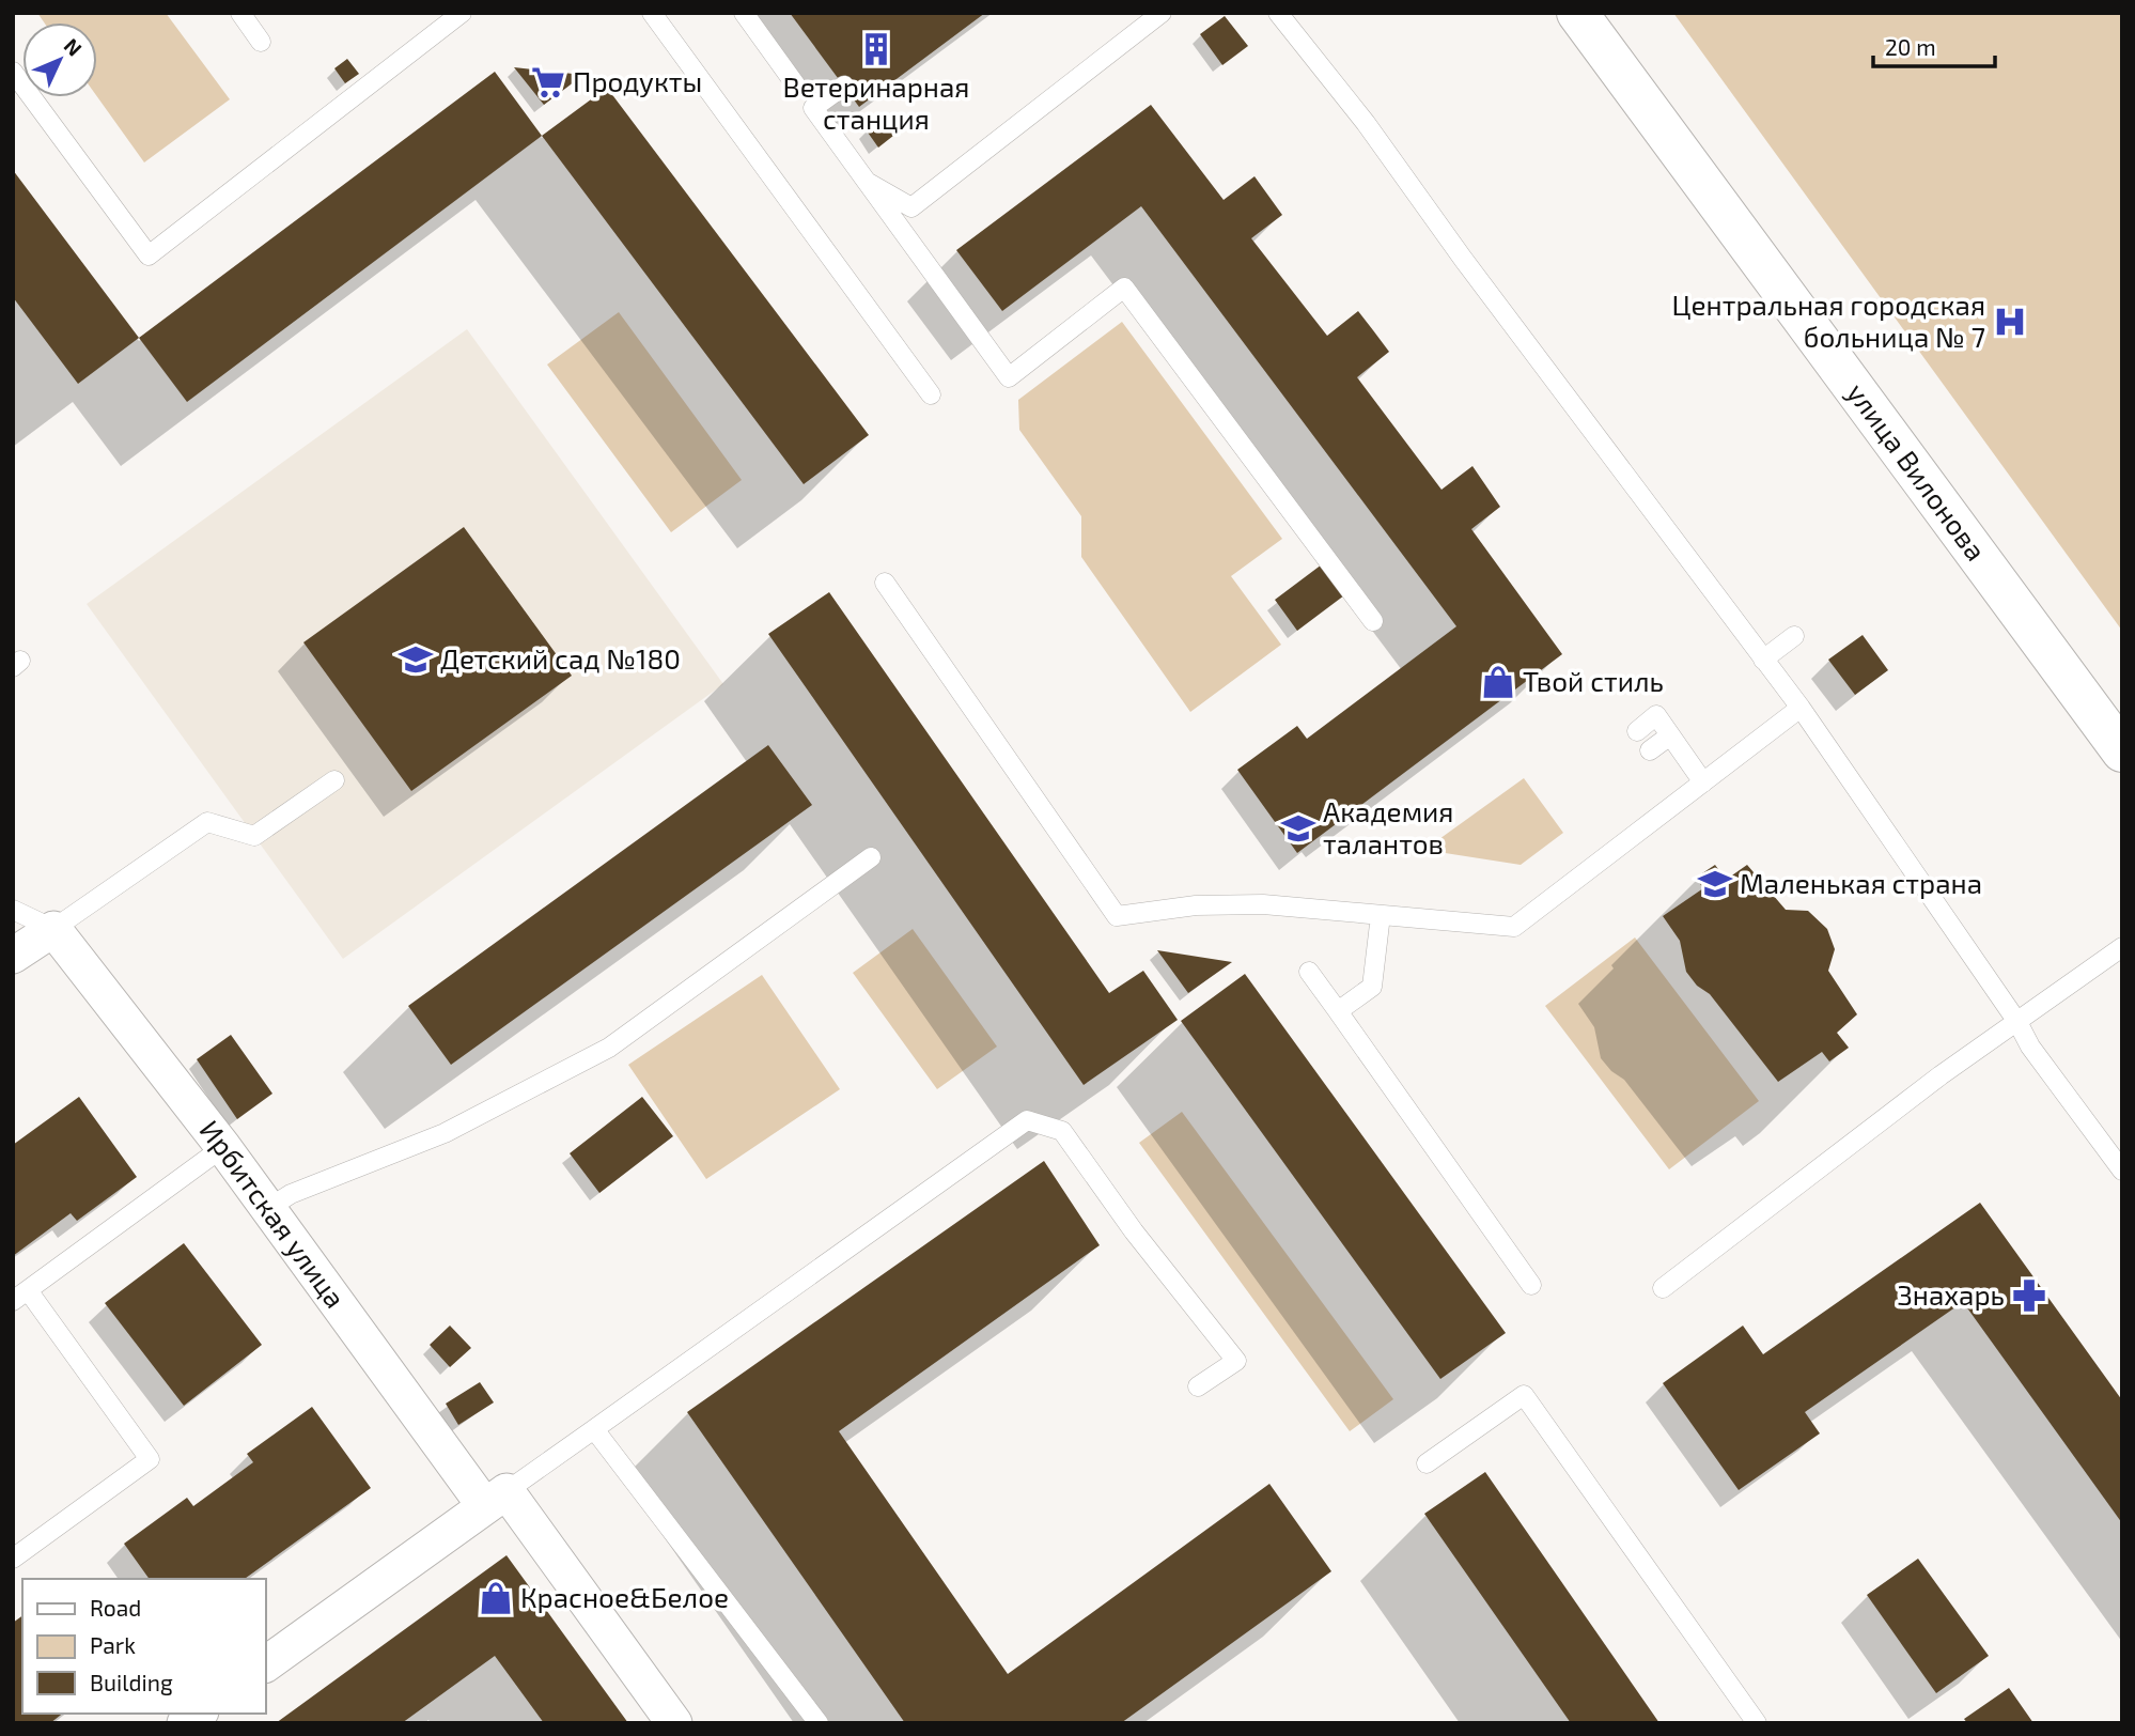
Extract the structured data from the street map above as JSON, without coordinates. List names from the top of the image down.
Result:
{
  "streets": {
    "street": ["улица Вилонова", "Ирбитская улица"]
  },
  "places": {
    "building": ["Ветеринарная станция"],
    "supermarket": ["Продукты"],
    "hospital": ["Центральная городская больница № 7"],
    "school or university": ["Детский сад №180", "Академия талантов", "Маленькая страна"],
    "shop": ["Твой стиль", "Красное&Белое"],
    "pharmacy": ["Знахарь"]
  },
  "legend": ["Road", "Park", "Building"],
  "scale_bar": "20 m",
  "north": "top right"
}
